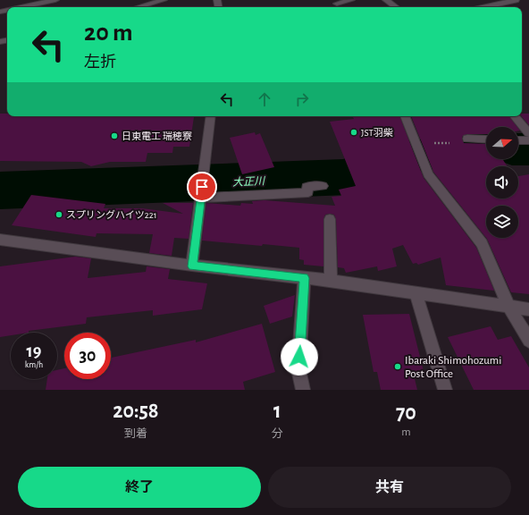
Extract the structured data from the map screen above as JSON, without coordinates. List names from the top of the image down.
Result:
{
  "water": ["大正川"],
  "places": [
    "JST羽柴",
    "日東電工 瑞穂寮",
    "スプリングハイツ221",
    "Ibaraki Shimohozumi Post Office"
  ],
  "north": "right",
  "page": {
    "turn": ["20 m", "左折"],
    "speed": "19 km/h",
    "limit": "30",
    "eta": [
      "20:58",
      "到着",
      "1",
      "分",
      "70",
      "m"
    ],
    "buttons": ["終了", "共有"]
  }
}
